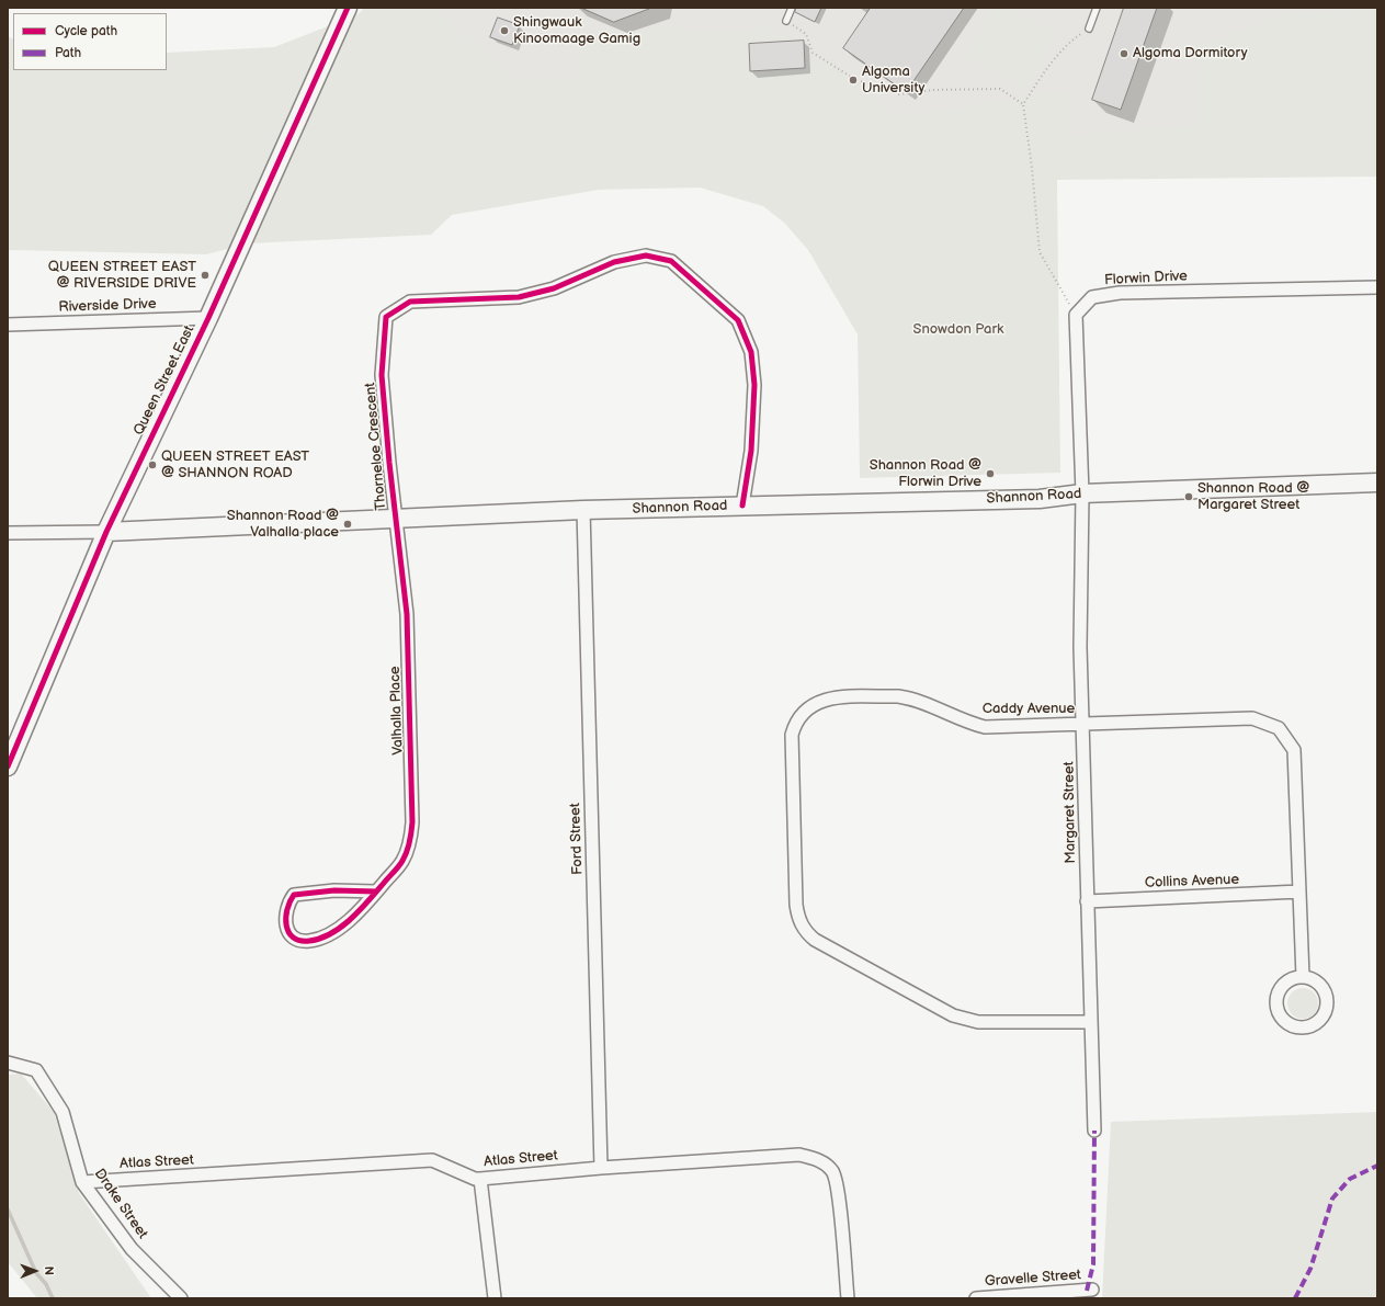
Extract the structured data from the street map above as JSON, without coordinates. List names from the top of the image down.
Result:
{
  "streets": {
    "street": [
      "Florwin Drive",
      "Riverside Drive",
      "Queen Street East",
      "Thorneloe Crescent",
      "Shannon Road",
      "Caddy Avenue",
      "Valhalla Place",
      "Margaret Street",
      "Ford Street",
      "Collins Avenue",
      "Atlas Street",
      "Drake Street",
      "Gravelle Street"
    ]
  },
  "crossings": [
    ["Riverside Drive", "Queen Street East"],
    ["Queen Street East", "Shannon Road"],
    ["Thorneloe Crescent", "Shannon Road"],
    ["Thorneloe Crescent", "Valhalla Place"],
    ["Shannon Road", "Valhalla Place"],
    ["Shannon Road", "Margaret Street"],
    ["Shannon Road", "Ford Street"],
    ["Caddy Avenue", "Margaret Street"],
    ["Caddy Avenue", "Collins Avenue"],
    ["Margaret Street", "Collins Avenue"],
    ["Ford Street", "Atlas Street"],
    ["Atlas Street", "Drake Street"]
  ],
  "parks": ["Snowdon Park"],
  "places": [
    "Shingwauk Kinoomaage Gamig",
    "Algoma Dormitory",
    "Algoma University",
    "QUEEN STREET EAST @ RIVERSIDE DRIVE",
    "QUEEN STREET EAST @ SHANNON ROAD",
    "Shannon Road @ Florwin Drive",
    "Shannon Road @ Margaret Street",
    "Shannon Road @ Valhalla place"
  ],
  "legend": ["Cycle path", "Path"],
  "north": "right"
}
